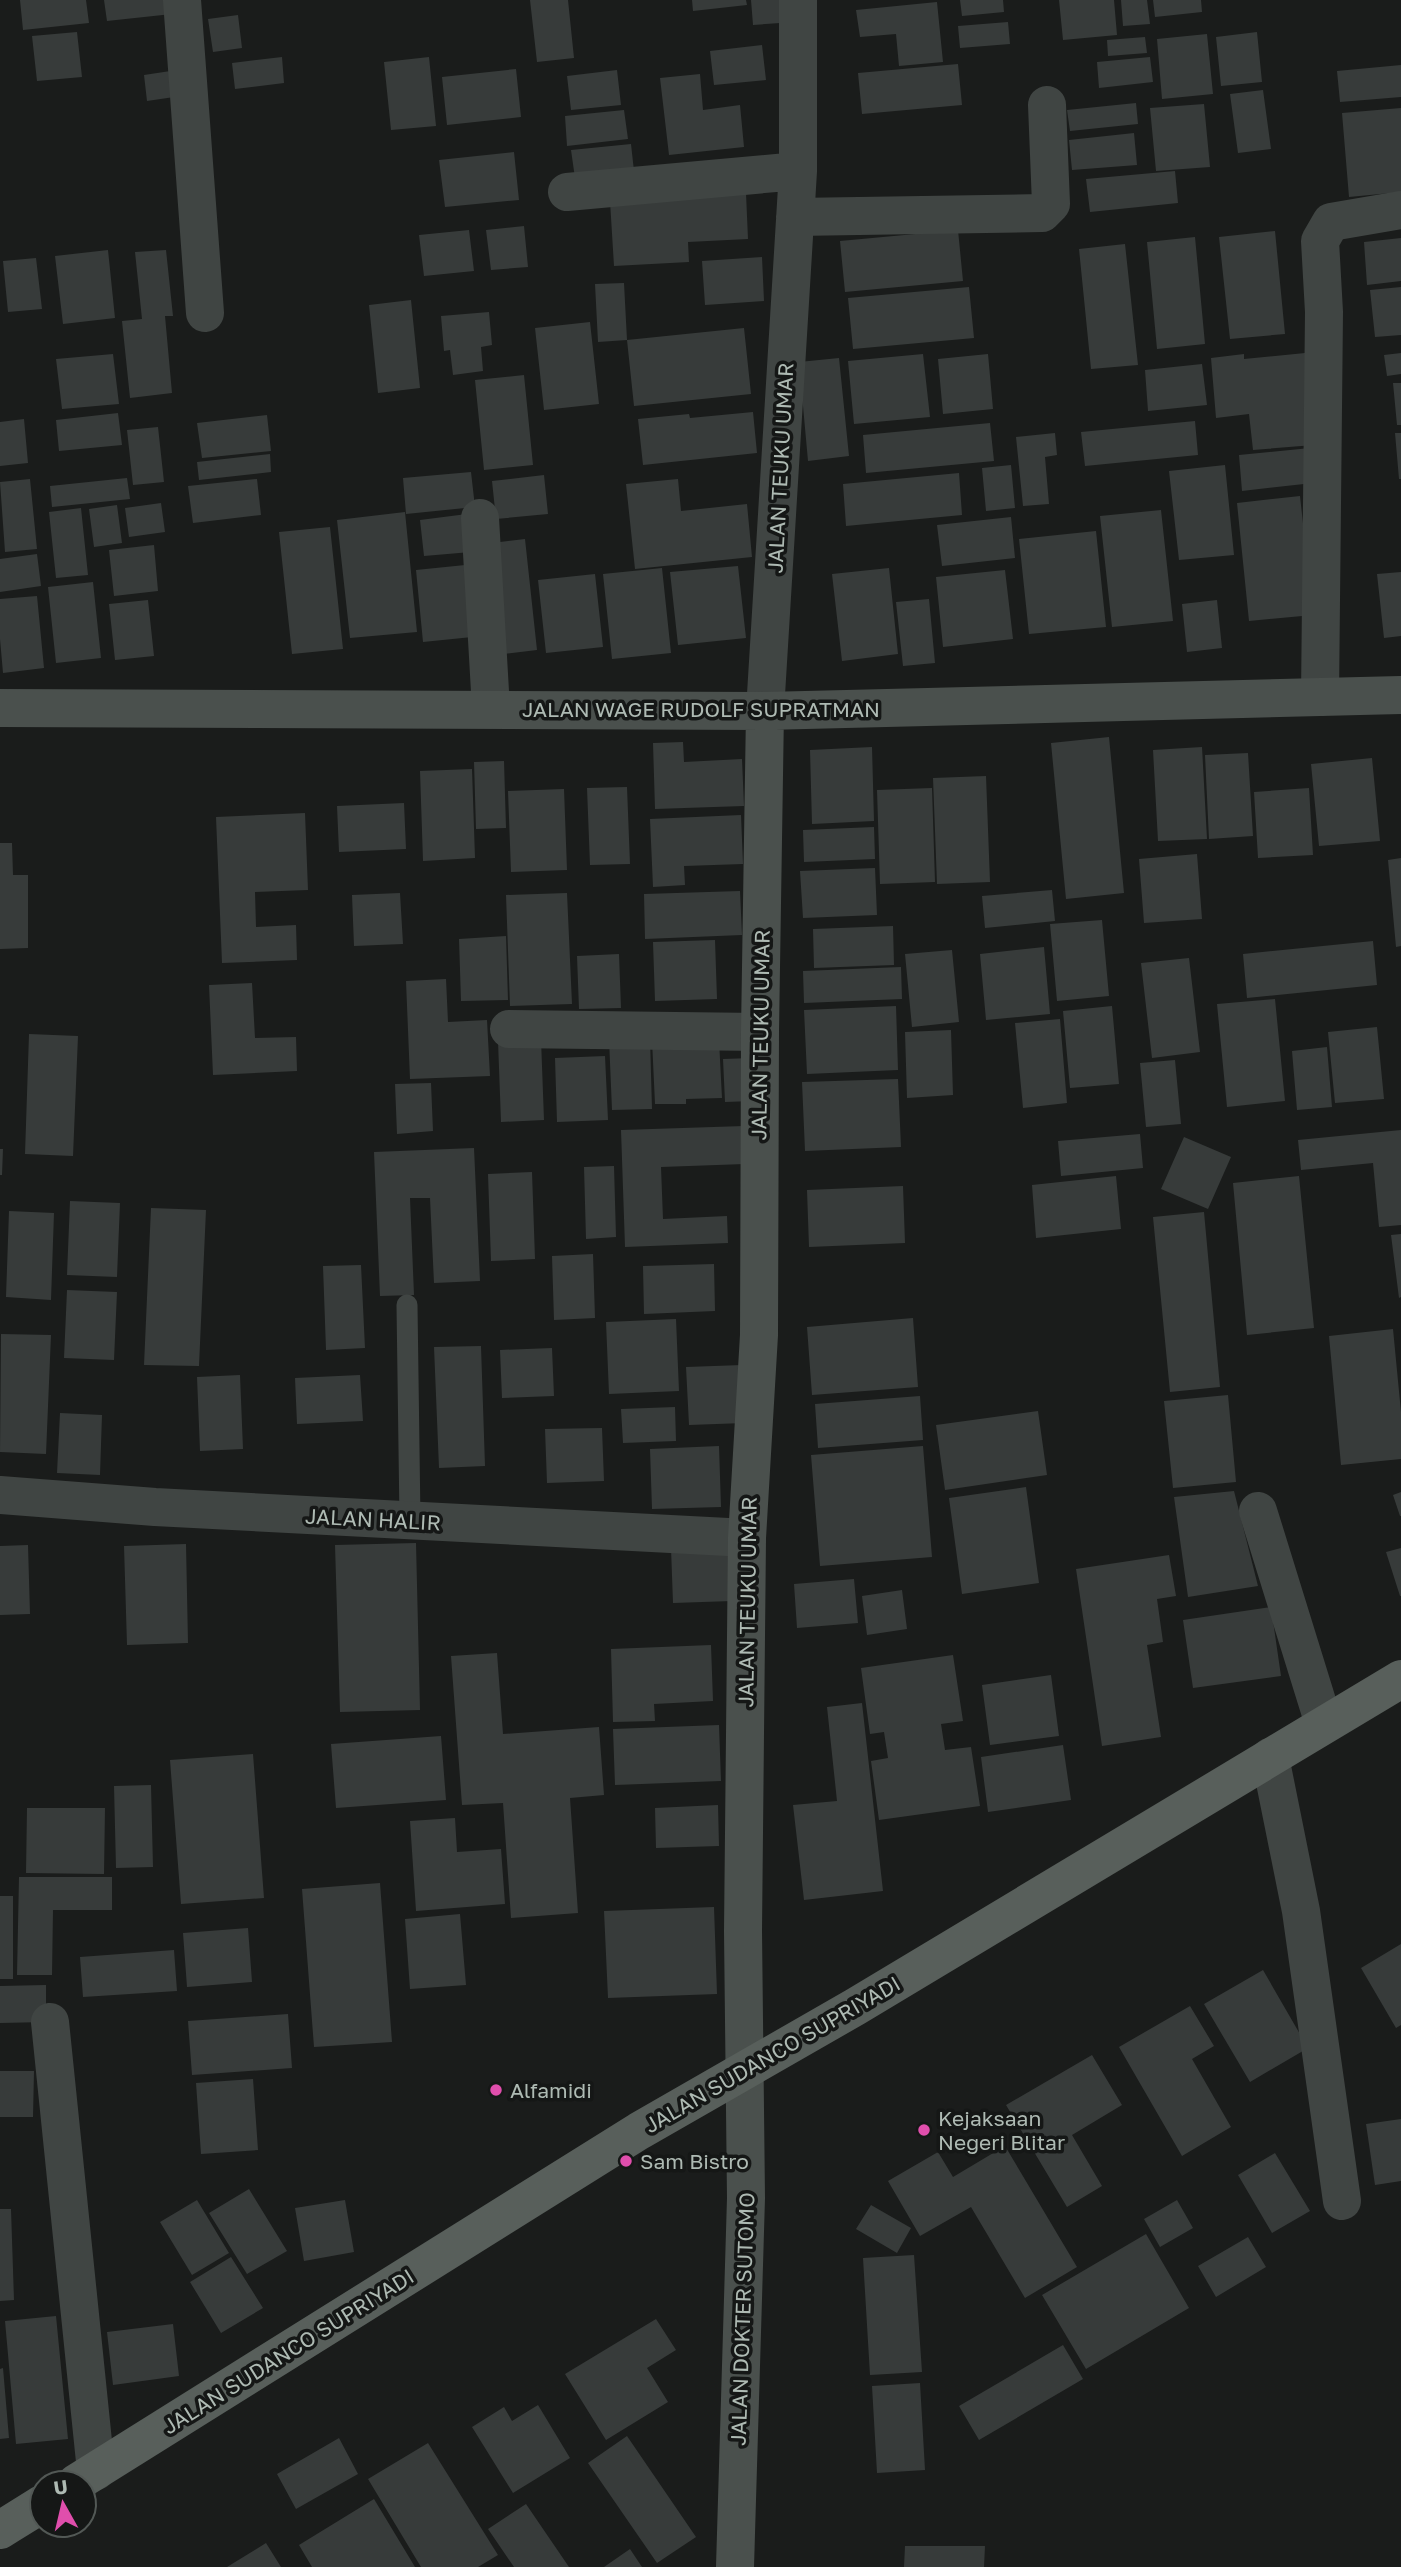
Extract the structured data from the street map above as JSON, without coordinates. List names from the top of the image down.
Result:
{
  "streets": {
    "main road": ["JALAN SUDANCO SUPRIYADI"],
    "street": [
      "JALAN TEUKU UMAR",
      "JALAN WAGE RUDOLF SUPRATMAN",
      "JALAN HALIR",
      "JALAN DOKTER SUTOMO"
    ]
  },
  "crossings": [
    ["JALAN TEUKU UMAR", "JALAN WAGE RUDOLF SUPRATMAN"],
    ["JALAN TEUKU UMAR", "JALAN HALIR"],
    ["JALAN TEUKU UMAR", "JALAN SUDANCO SUPRIYADI"],
    ["JALAN TEUKU UMAR", "JALAN DOKTER SUTOMO"],
    ["JALAN SUDANCO SUPRIYADI", "JALAN DOKTER SUTOMO"]
  ],
  "places": ["Alfamidi", "Kejaksaan Negeri Blitar", "Sam Bistro"],
  "north": "top"
}
